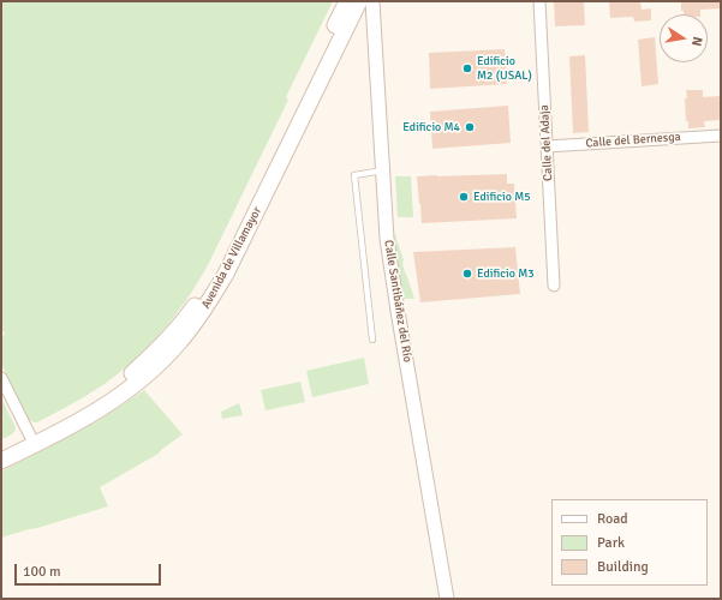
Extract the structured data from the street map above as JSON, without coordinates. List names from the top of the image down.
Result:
{
  "streets": {
    "main road": ["Avenida de Villamayor"],
    "street": ["Calle del Bernesga", "Calle del Adaja", "Calle Santibáñez del Río"]
  },
  "crossings": [
    ["Calle del Bernesga", "Calle del Adaja"]
  ],
  "places": [
    "Edificio M2 (USAL)",
    "Edificio M4",
    "Edificio M5",
    "Edificio M3"
  ],
  "legend": ["Road", "Park", "Building"],
  "scale_bar": "100 m",
  "north": "right"
}
